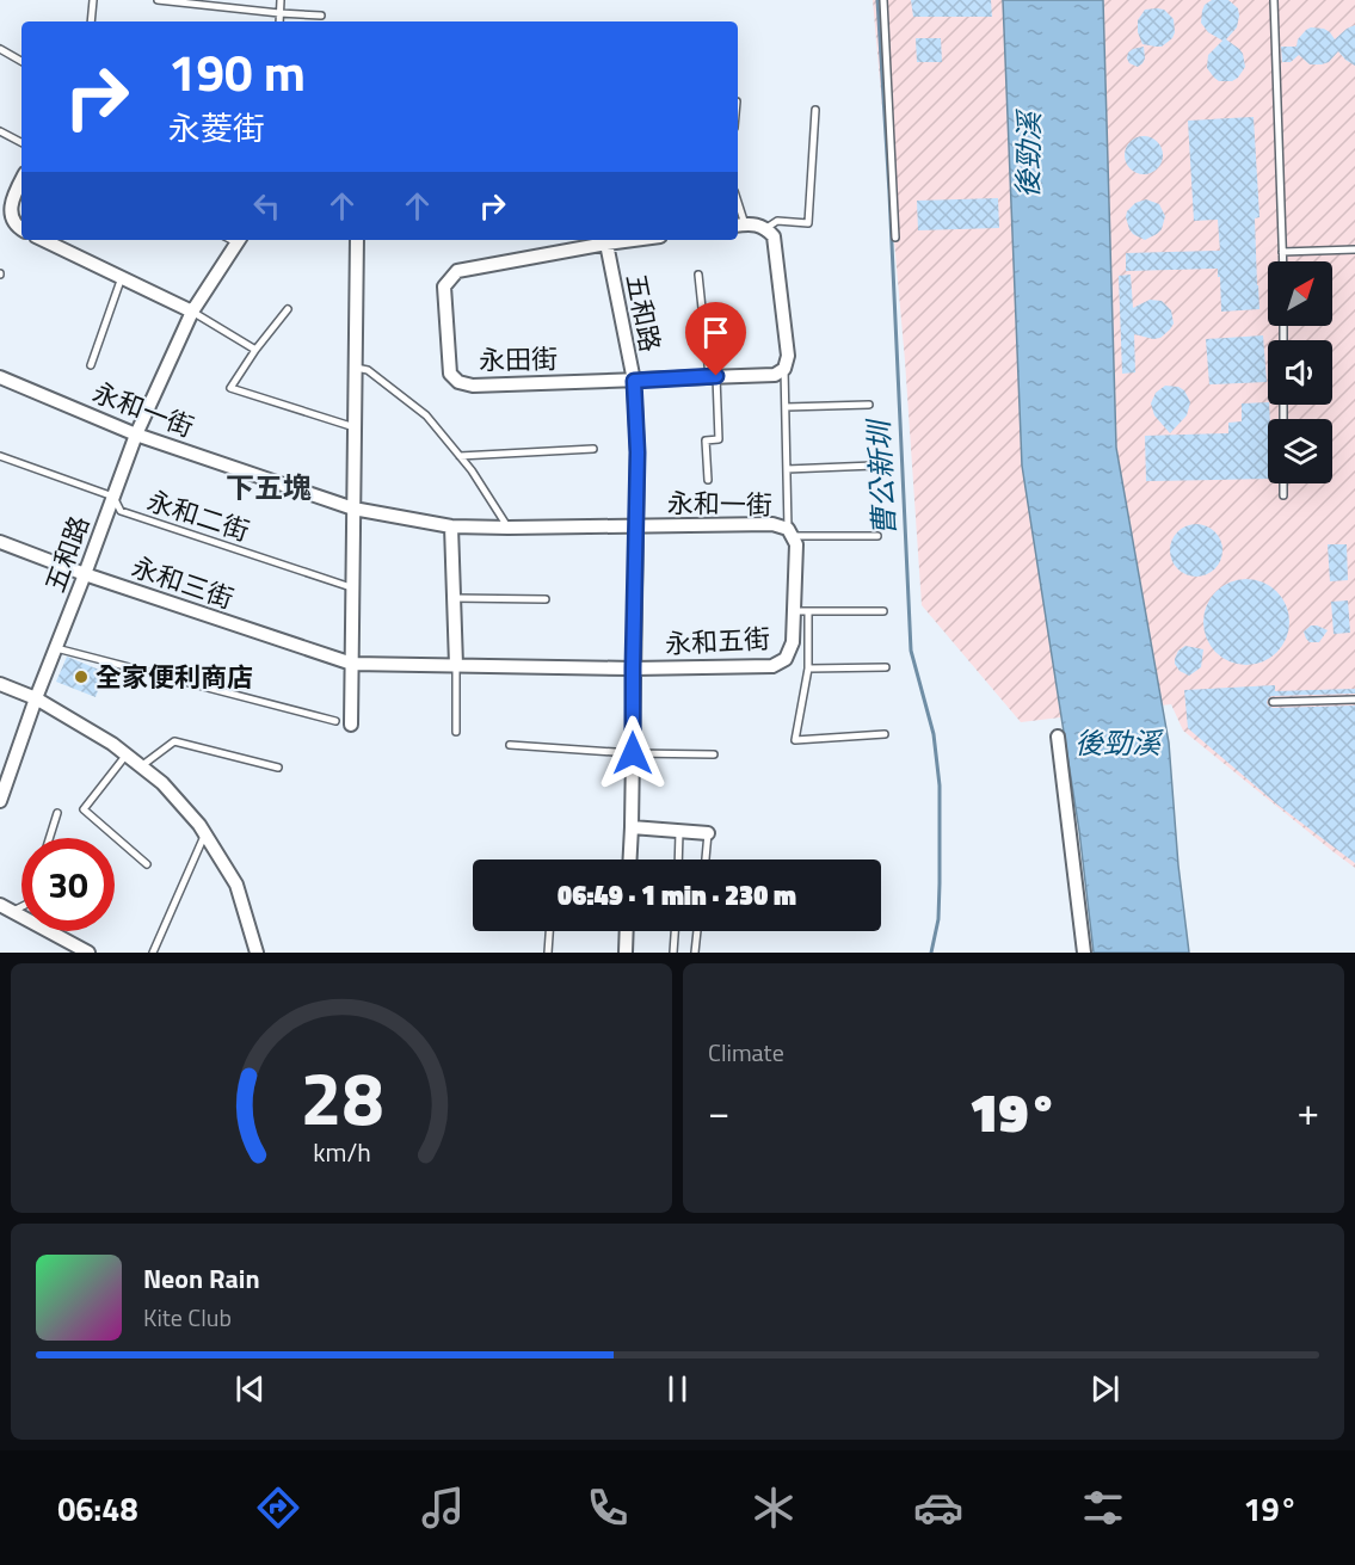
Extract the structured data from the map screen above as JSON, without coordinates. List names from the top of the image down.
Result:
{
  "streets": {
    "street": [
      "五和路",
      "永田街",
      "永和一街",
      "永和三街",
      "永和五街"
    ],
    "lane": ["永和二街"]
  },
  "crossings": [
    ["五和路", "永田街"],
    ["五和路", "永和一街"],
    ["五和路", "永和二街"],
    ["五和路", "永和三街"],
    ["五和路", "永和五街"],
    ["永和一街", "永和五街"],
    ["永和三街", "永和五街"]
  ],
  "districts": ["下五塊"],
  "water": ["後勁溪", "曹公新圳"],
  "places": ["全家便利商店"],
  "north": "top right",
  "page": {
    "turn": ["190 m", "永菱街"],
    "limit": "30",
    "trip": "06:49 · 1 min · 230 m",
    "tile": "Climate",
    "heat": ["−", "19°", "+"],
    "song": ["Neon Rain", "Kite Club"],
    "tabs": ["06:48", "19°"],
    "gauge": ["28", "km/h"]
  }
}
